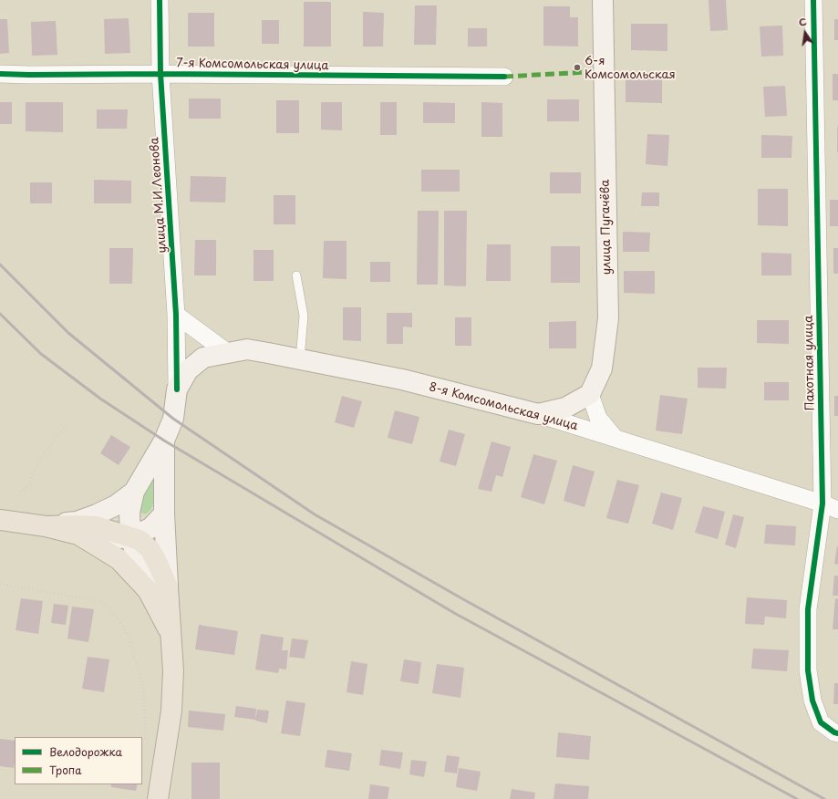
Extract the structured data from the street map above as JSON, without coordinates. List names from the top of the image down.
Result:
{
  "streets": {
    "main road": ["улица М.И.Леонова", "улица Пугачёва", "8-я Комсомольская улица"],
    "street": ["7-я Комсомольская улица", "Пахотная улица"]
  },
  "crossings": [
    ["7-я Комсомольская улица", "улица М.И.Леонова"],
    ["улица М.И.Леонова", "8-я Комсомольская улица"],
    ["Пахотная улица", "8-я Комсомольская улица"]
  ],
  "places": ["6-я Комсомольская"],
  "legend": ["Велодорожка", "Тропа"],
  "north": "top"
}
